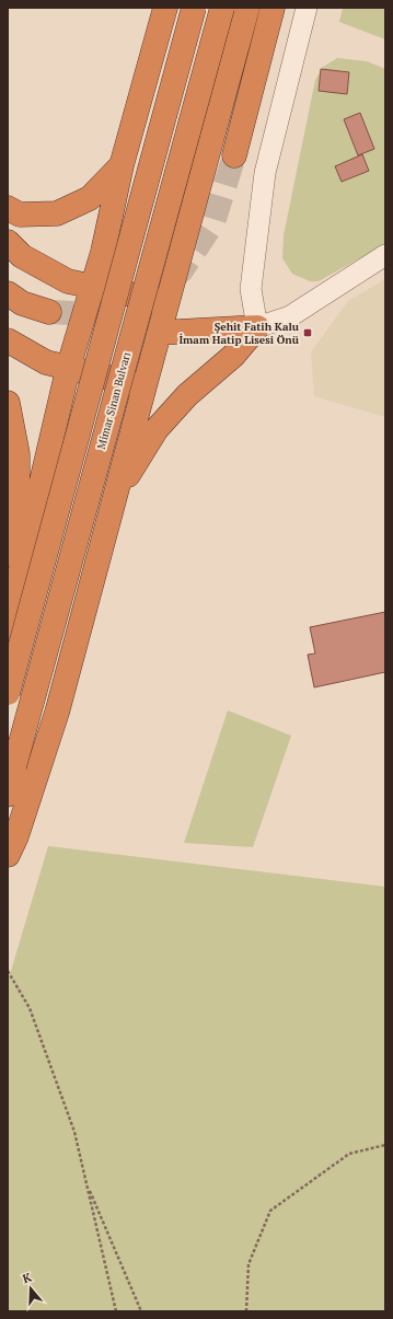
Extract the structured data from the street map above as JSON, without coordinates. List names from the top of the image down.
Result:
{
  "streets": {
    "highway": ["Mimar Sinan Bulvarı"]
  },
  "places": {
    "transit": ["Şehit Fatih Kalu İmam Hatip Lisesi Önü"]
  },
  "north": "top"
}
